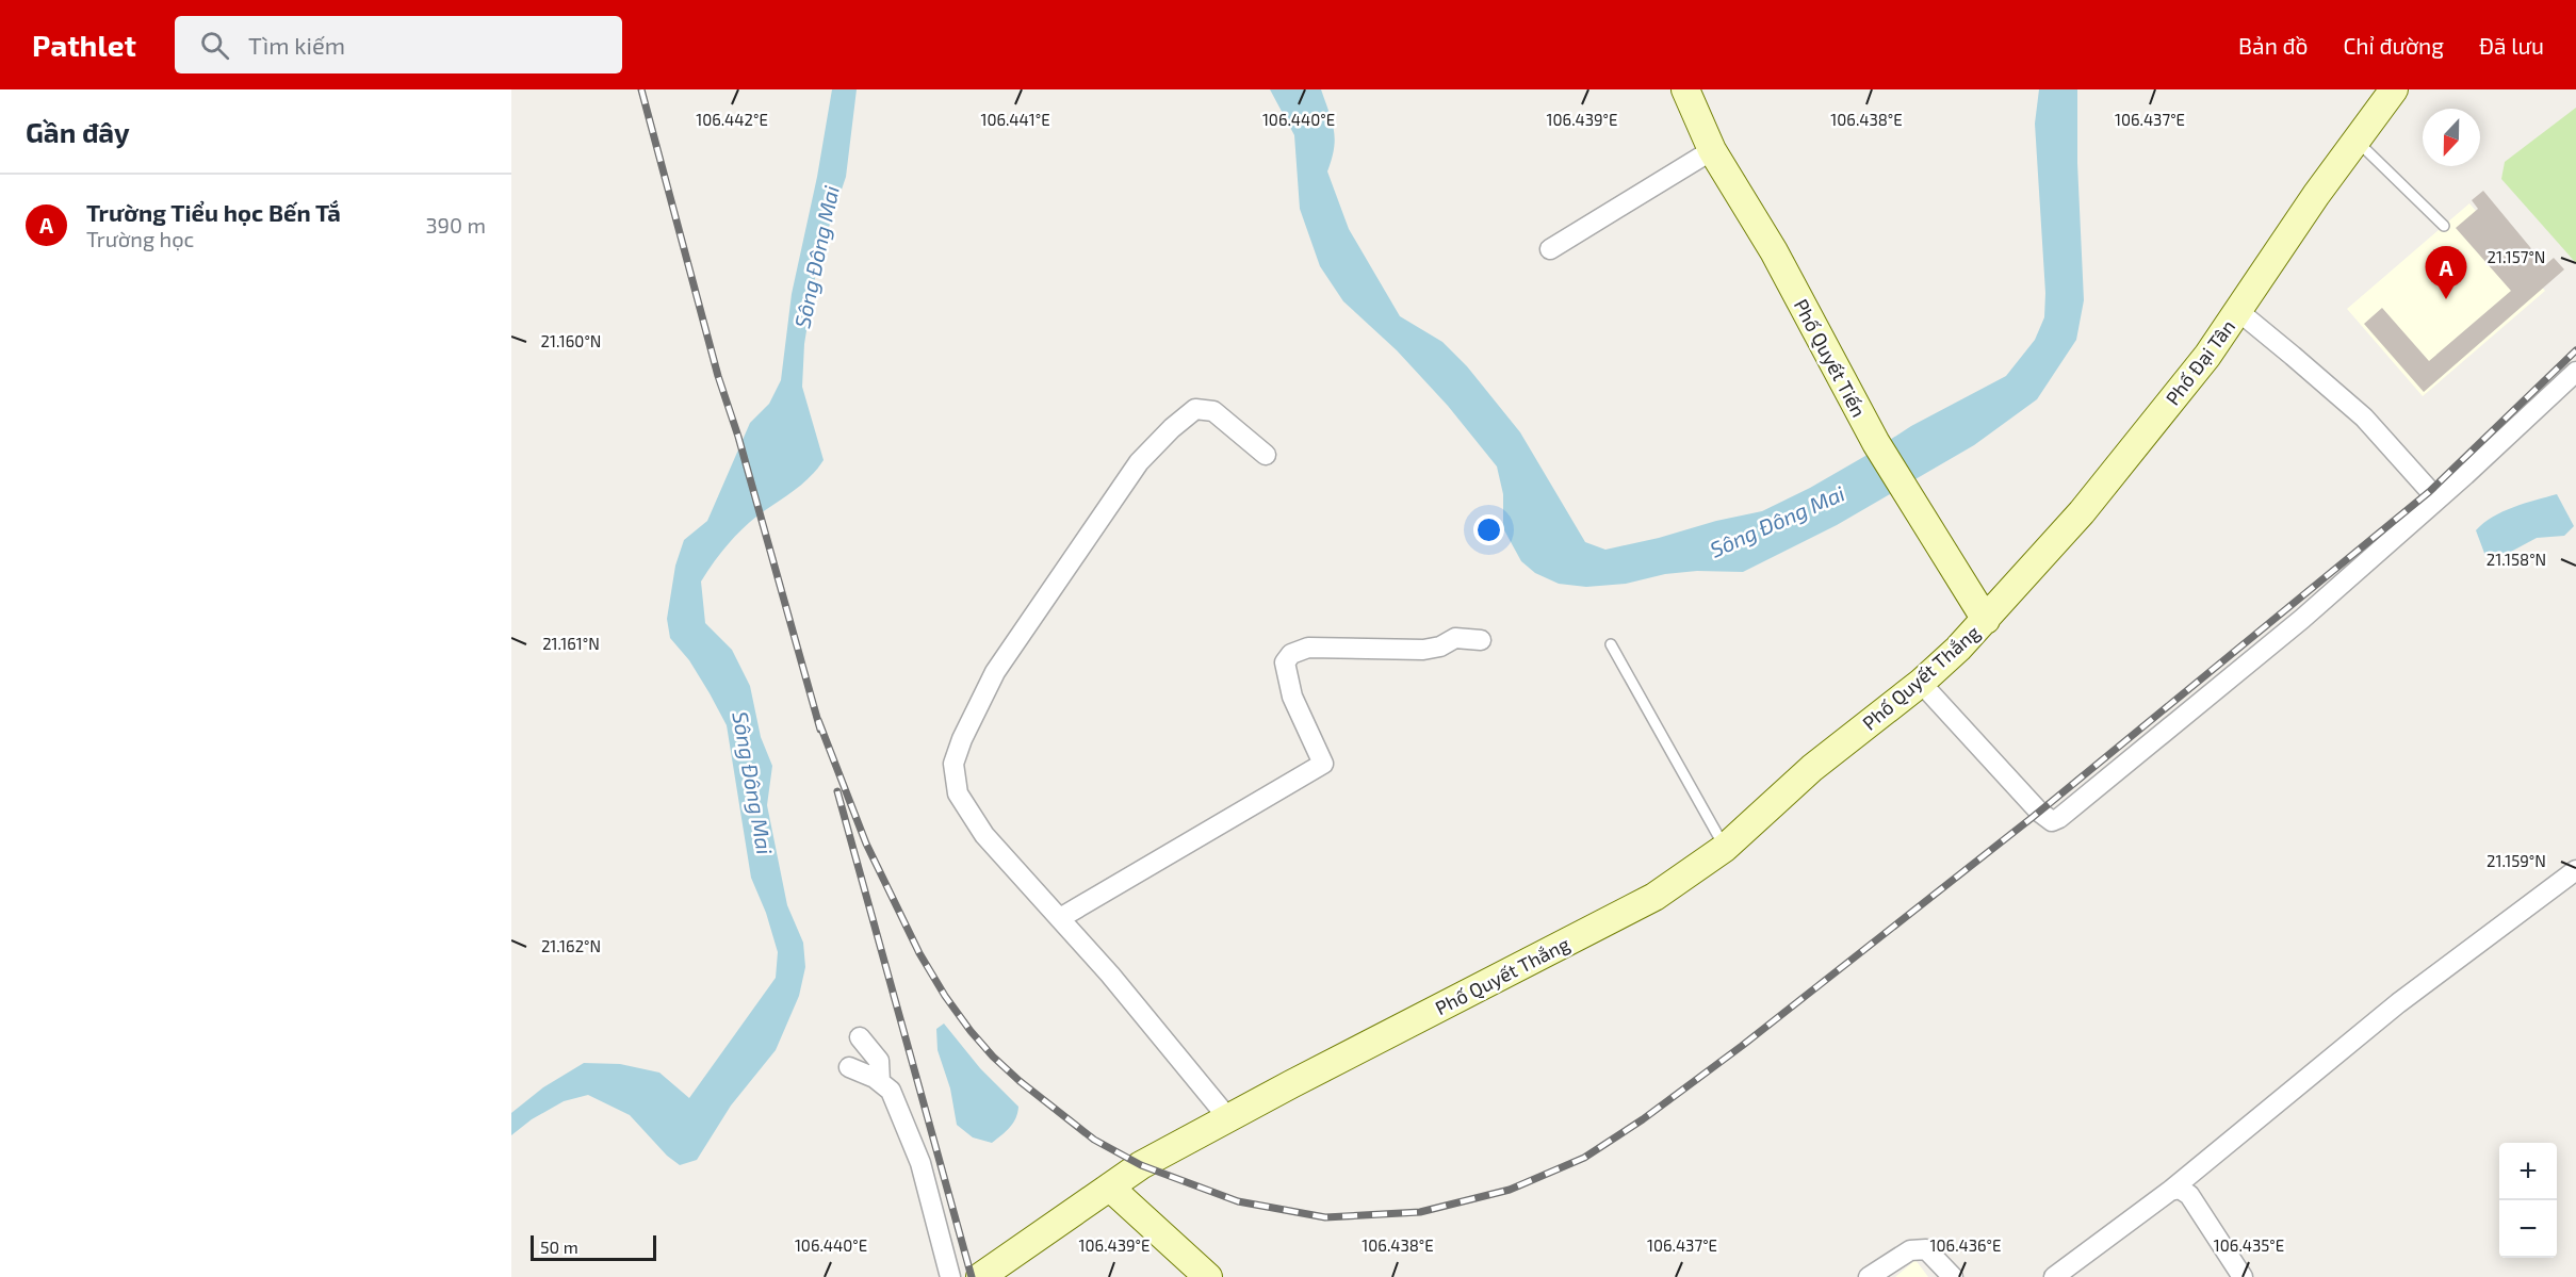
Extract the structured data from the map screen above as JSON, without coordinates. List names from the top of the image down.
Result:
{
  "streets": {
    "main road": ["Phố Quyết Tiến", "Phố Đại Tân", "Phố Quyết Thắng"]
  },
  "crossings": [
    ["Phố Quyết Tiến", "Phố Đại Tân"],
    ["Phố Quyết Tiến", "Phố Quyết Thắng"],
    ["Phố Đại Tân", "Phố Quyết Thắng"]
  ],
  "water": ["Sông Đông Mai"],
  "scale_bar": "50 m",
  "north": "bottom",
  "page": {
    "header": "Pathlet",
    "search": "Tìm kiếm",
    "nav": ["Bản đồ", "Chỉ đường", "Đã lưu"],
    "heading": "Gần đây",
    "list": [
      {
        "mark": "A",
        "name": "Trường Tiểu học Bến Tắ",
        "note": "Trường học",
        "value": "390 m"
      }
    ],
    "pins": "A",
    "map_buttons": ["+", "−"],
    "scale": "50 m"
  },
  "coordinates": [
    "106.442°E",
    "106.438°E",
    "106.437°E",
    "106.441°E",
    "106.440°E",
    "106.439°E",
    "21.157°N",
    "21.160°N",
    "21.158°N",
    "21.161°N",
    "21.159°N",
    "21.162°N",
    "106.436°E",
    "106.435°E"
  ]
}
